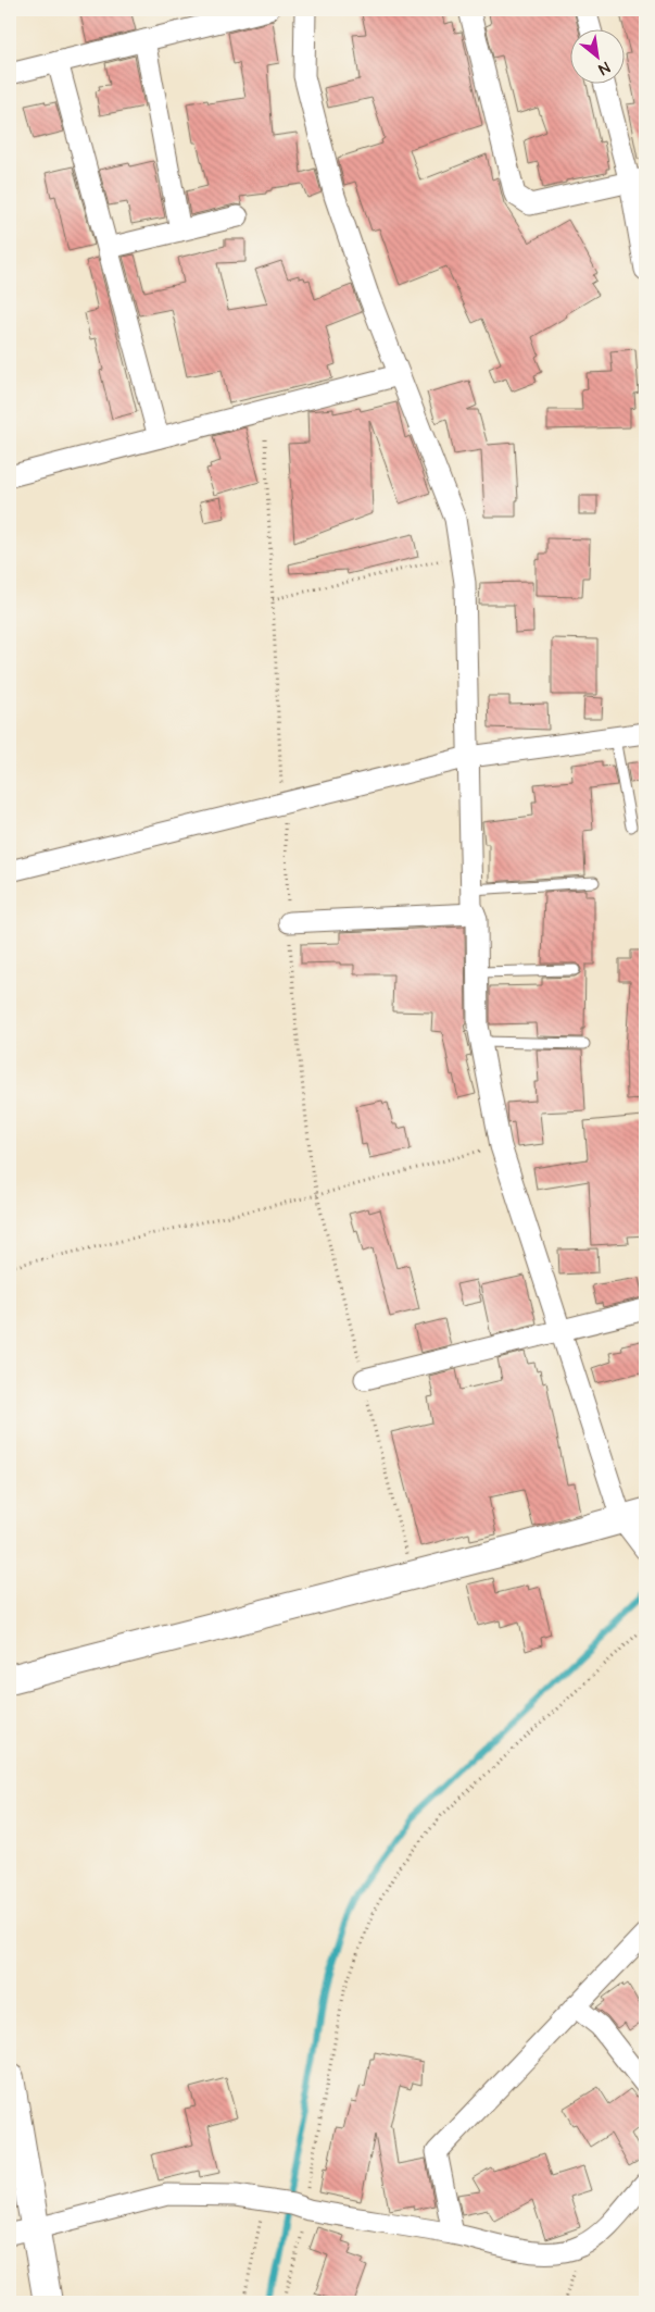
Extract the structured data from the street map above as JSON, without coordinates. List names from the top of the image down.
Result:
{
  "north": "bottom right"
}
